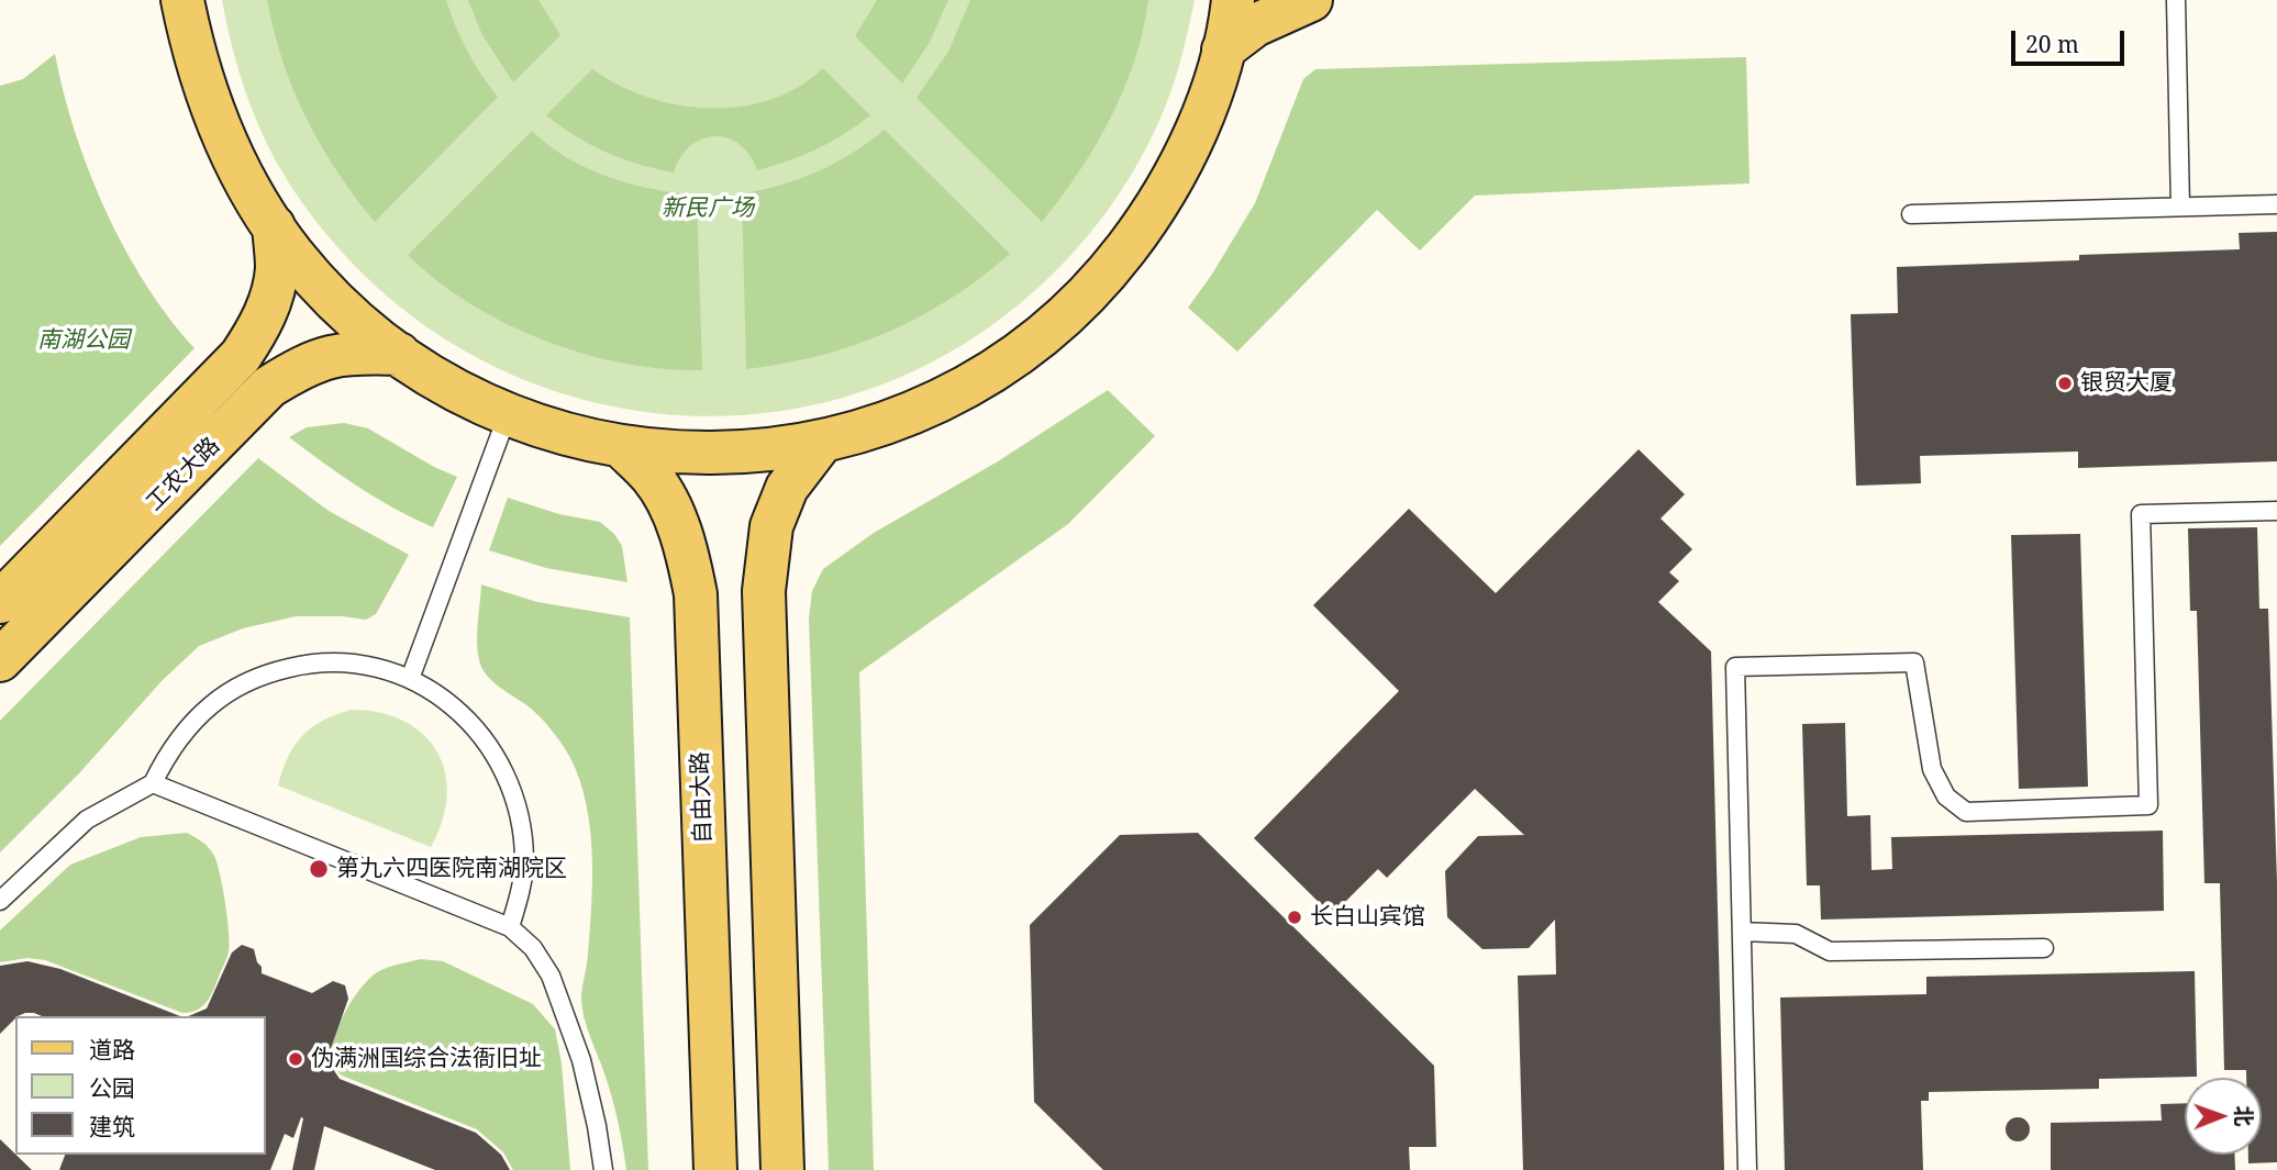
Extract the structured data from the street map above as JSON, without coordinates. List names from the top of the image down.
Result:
{
  "streets": {
    "main road": ["工农大路", "自由大路"]
  },
  "parks": ["新民广场", "南湖公园"],
  "places": [
    "银贸大厦",
    "第九六四医院南湖院区",
    "长白山宾馆",
    "伪满洲国综合法衙旧址"
  ],
  "legend": ["道路", "公园", "建筑"],
  "scale_bar": "20 m",
  "north": "right"
}
